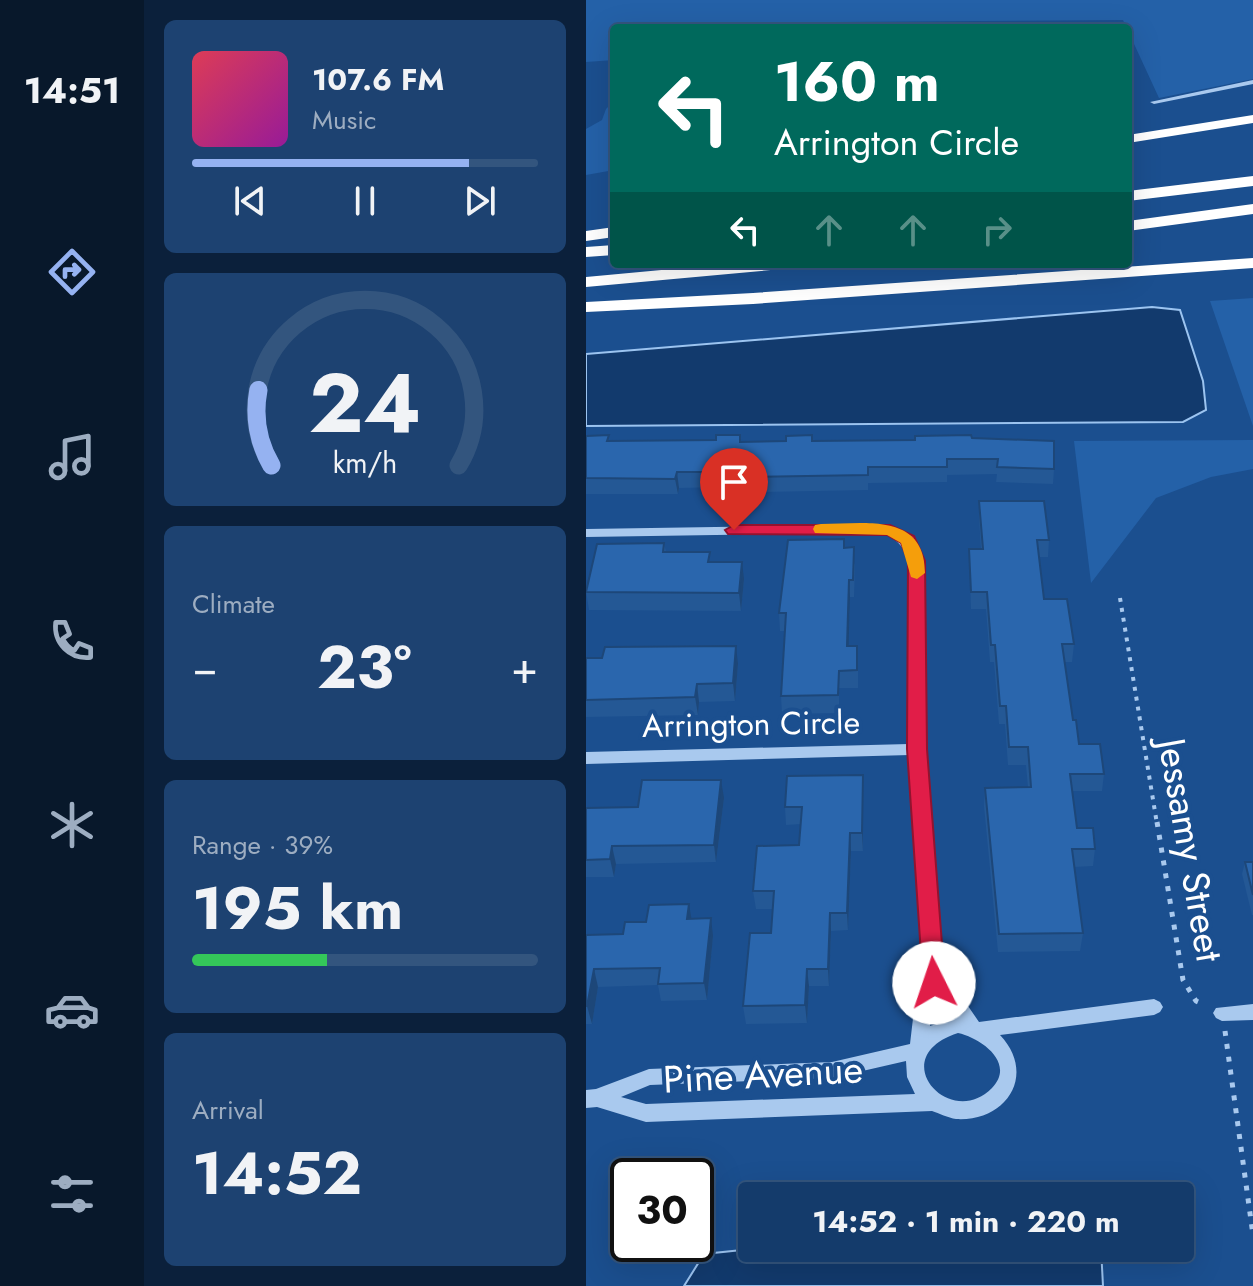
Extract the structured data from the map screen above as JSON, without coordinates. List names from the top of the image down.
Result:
{
  "streets": {
    "street": ["Arrington Circle", "Pine Avenue"],
    "path": ["Jessamy Street"]
  },
  "page": {
    "tabs": "14:51",
    "turn": ["160 m", "Arrington Circle"],
    "song": ["107.6 FM", "Music"],
    "tile": [
      "Climate",
      ["Range · 39%", "195 km"],
      ["Arrival", "14:52"]
    ],
    "heat": ["−", "23°", "+"],
    "limit": "30",
    "trip": "14:52 · 1 min · 220 m",
    "gauge": ["24", "km/h"]
  }
}
